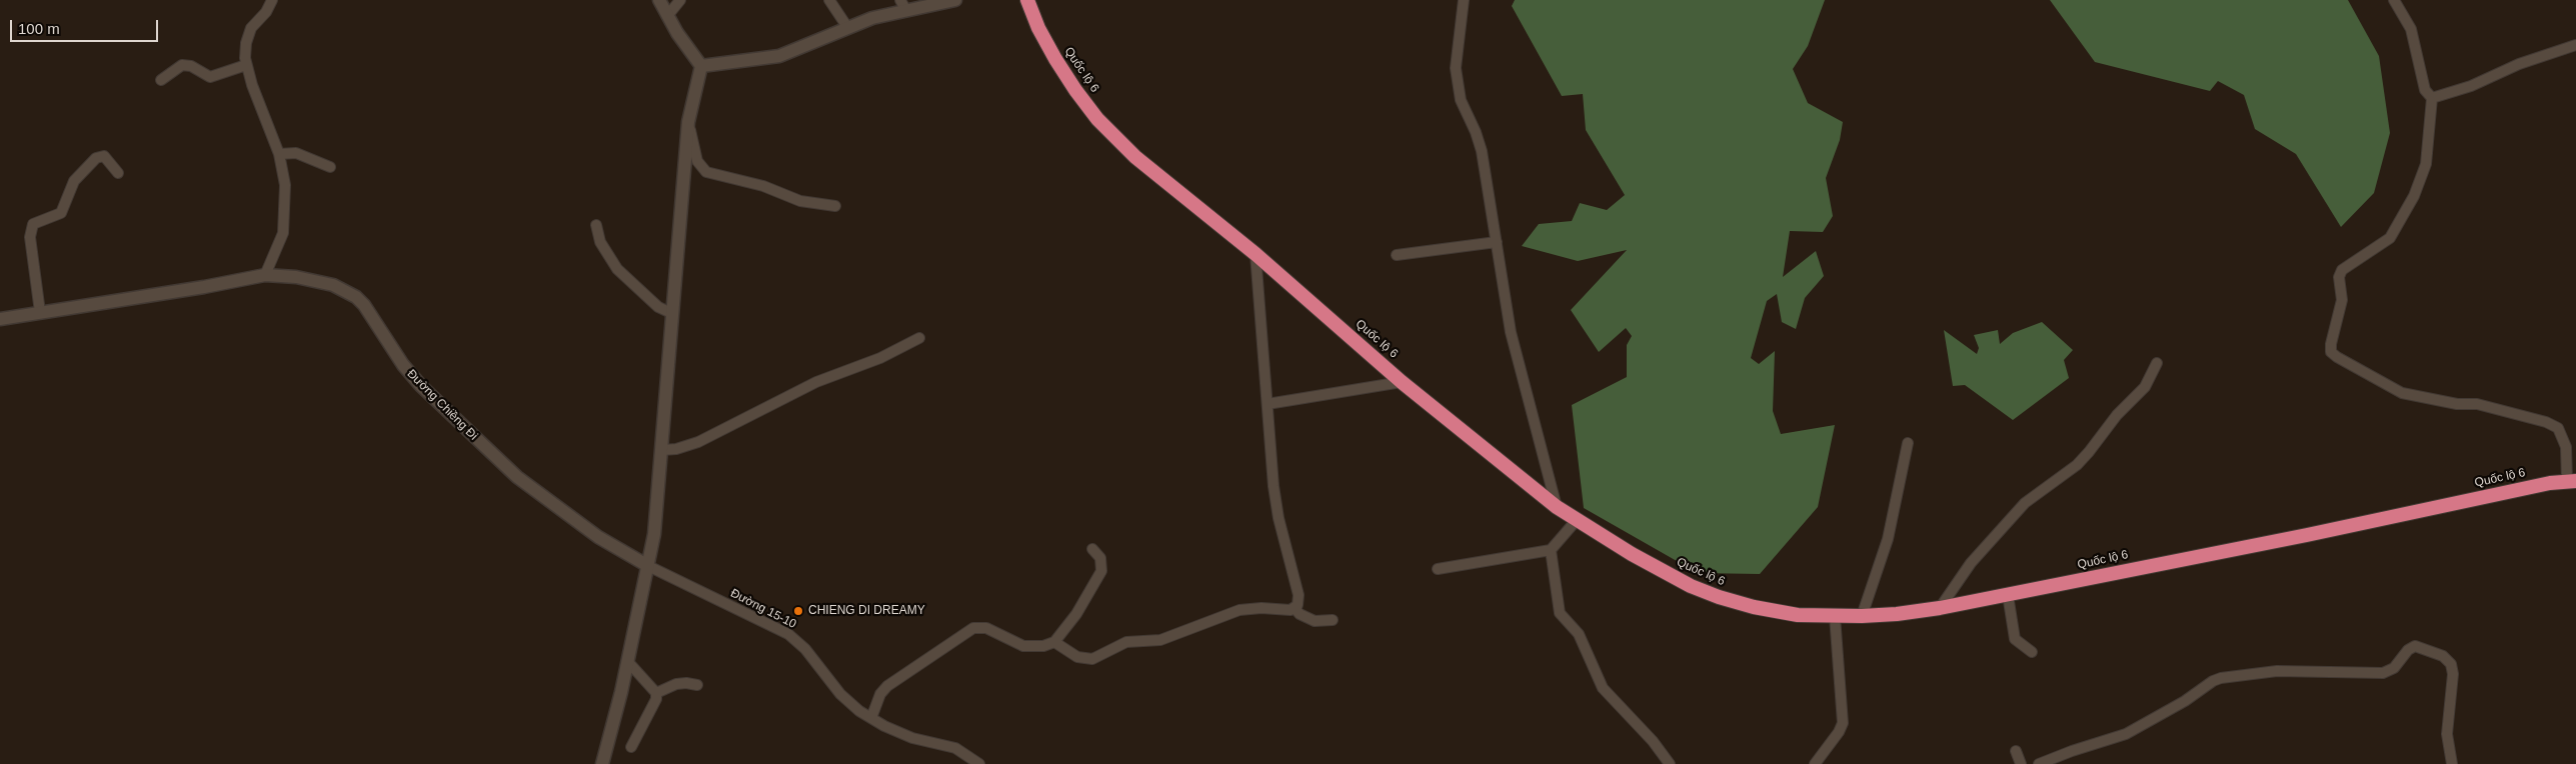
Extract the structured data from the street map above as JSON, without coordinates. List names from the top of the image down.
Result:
{
  "streets": {
    "highway": ["Quốc lộ 6"],
    "street": ["Đường Chiềng Đi", "Đường 15-10"]
  },
  "crossings": [
    ["Đường Chiềng Đi", "Đường 15-10"]
  ],
  "places": ["CHIENG DI DREAMY"],
  "scale_bar": "100 m"
}
